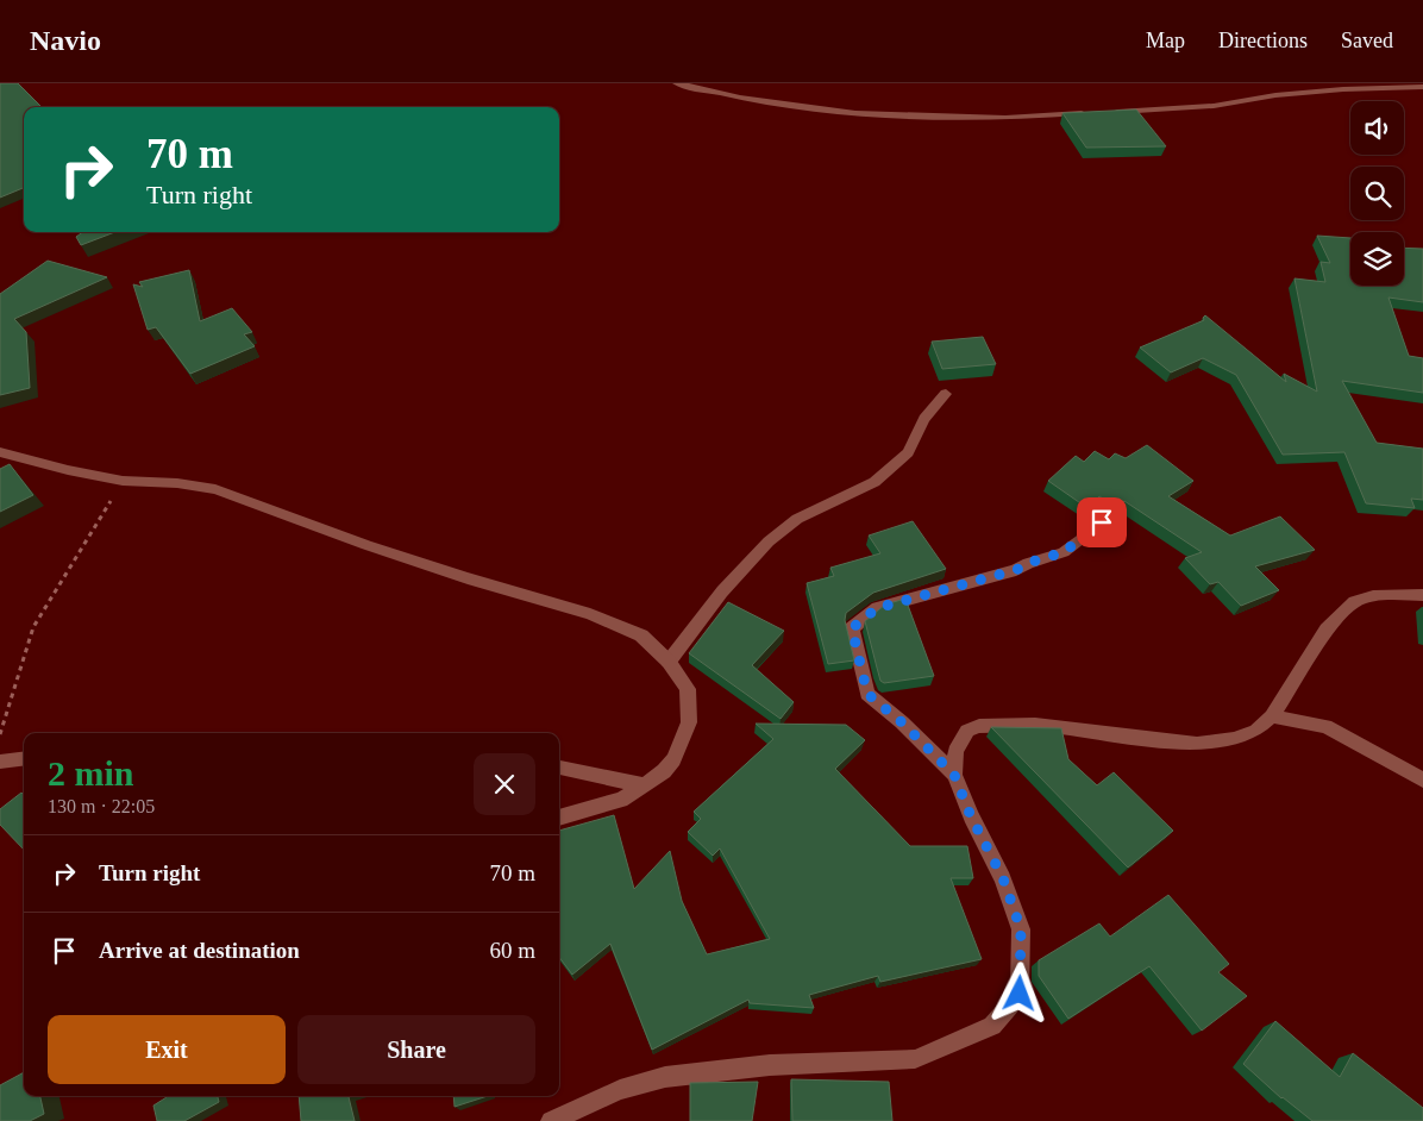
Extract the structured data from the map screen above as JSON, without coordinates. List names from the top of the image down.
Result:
{
  "page": {
    "header": "Navio",
    "nav": ["Map", "Directions", "Saved"],
    "turn": ["70 m", "Turn right"],
    "heading": ["2 min", "130 m · 22:05"],
    "list": [
      {
        "name": "Turn right",
        "value": "70 m"
      },
      {
        "name": "Arrive at destination",
        "value": "60 m"
      }
    ],
    "buttons": ["Exit", "Share"]
  }
}
